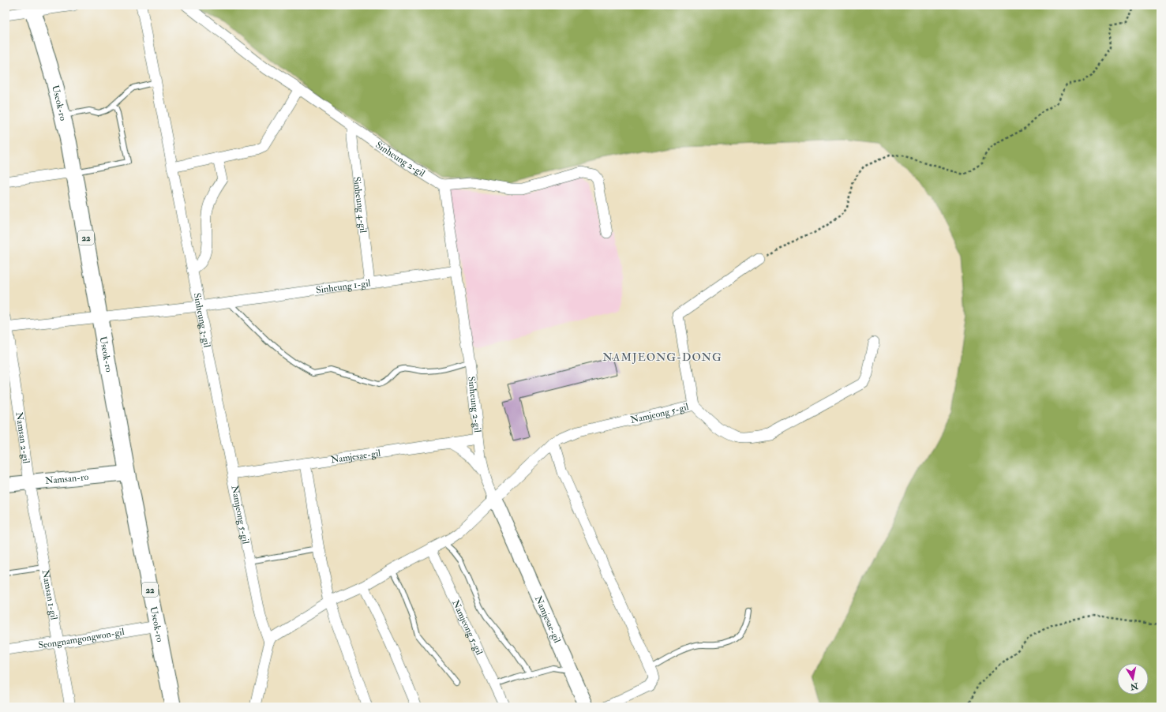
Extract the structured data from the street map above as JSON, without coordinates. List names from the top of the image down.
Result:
{
  "streets": {
    "main road": ["Useok-ro", "22"],
    "street": [
      "Sinheung 2-gil",
      "Sinheung 4-gil",
      "Sinheung 1-gil",
      "Sinheung 3-gil",
      "Namjeong 5-gil",
      "Namsan 2-gil",
      "Namjesae-gil",
      "Namsan-ro",
      "Namsan 1-gil",
      "Seongnamgongwon-gil"
    ]
  },
  "crossings": [
    ["Useok-ro", "Sinheung 1-gil"],
    ["Useok-ro", "Namsan-ro"],
    ["Useok-ro", "Seongnamgongwon-gil"],
    ["Sinheung 2-gil", "Sinheung 4-gil"],
    ["Sinheung 2-gil", "Sinheung 1-gil"],
    ["Sinheung 2-gil", "Namjeong 5-gil"],
    ["Sinheung 2-gil", "Namjesae-gil"],
    ["Sinheung 4-gil", "Sinheung 1-gil"],
    ["Sinheung 1-gil", "Sinheung 3-gil"],
    ["Sinheung 1-gil", "Namsan 2-gil"],
    ["Sinheung 3-gil", "Namjeong 5-gil"],
    ["Sinheung 3-gil", "Namjesae-gil"],
    ["Namjeong 5-gil", "Namjesae-gil"],
    ["Namsan 2-gil", "Namsan-ro"],
    ["Namsan 2-gil", "Namsan 1-gil"],
    ["Namsan-ro", "Namsan 1-gil"],
    ["Namsan 1-gil", "Seongnamgongwon-gil"]
  ],
  "districts": ["NAMJEONG-DONG"],
  "north": "bottom"
}
